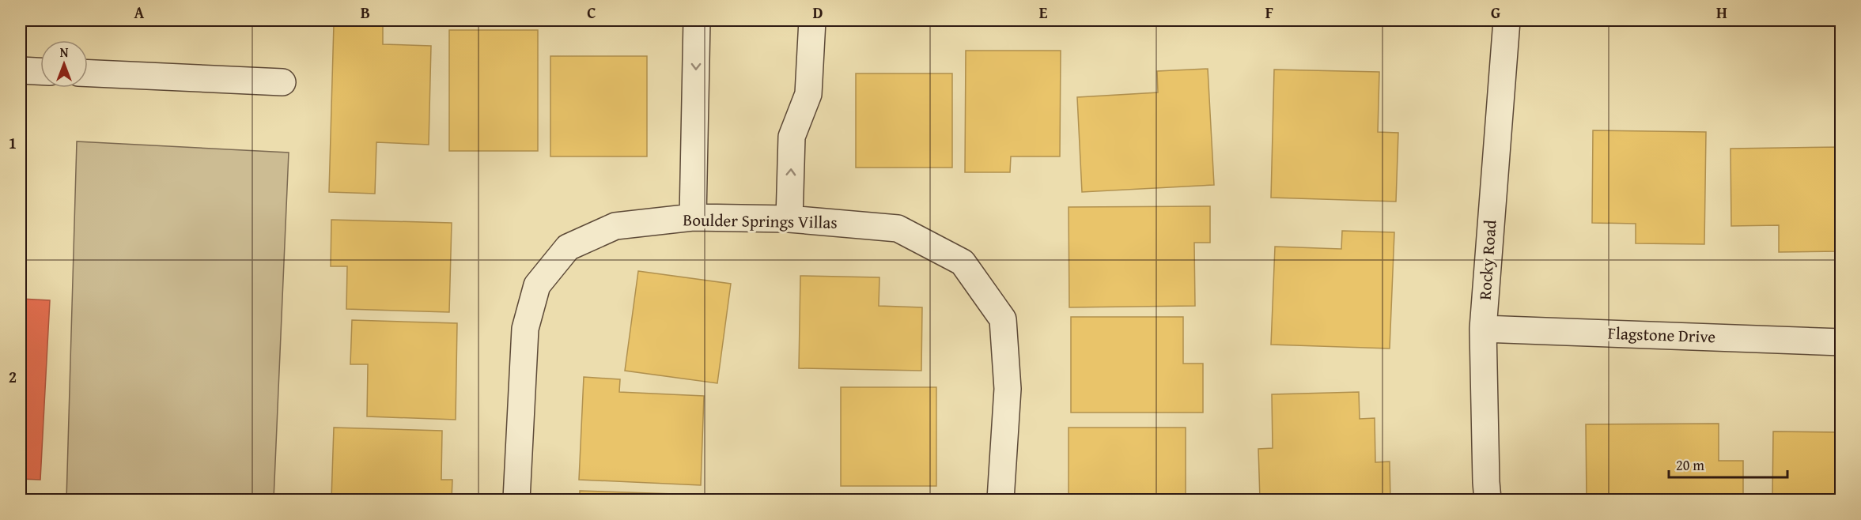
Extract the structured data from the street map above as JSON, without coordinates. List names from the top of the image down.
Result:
{
  "streets": {
    "street": ["Boulder Springs Villas", "Rocky Road", "Flagstone Drive"]
  },
  "crossings": [
    ["Rocky Road", "Flagstone Drive"]
  ],
  "scale_bar": "20 m",
  "north": "top",
  "grid": {
    "columns": [
      "A",
      "B",
      "C",
      "D",
      "E",
      "F",
      "G",
      "H"
    ],
    "rows": ["1", "2"]
  }
}
